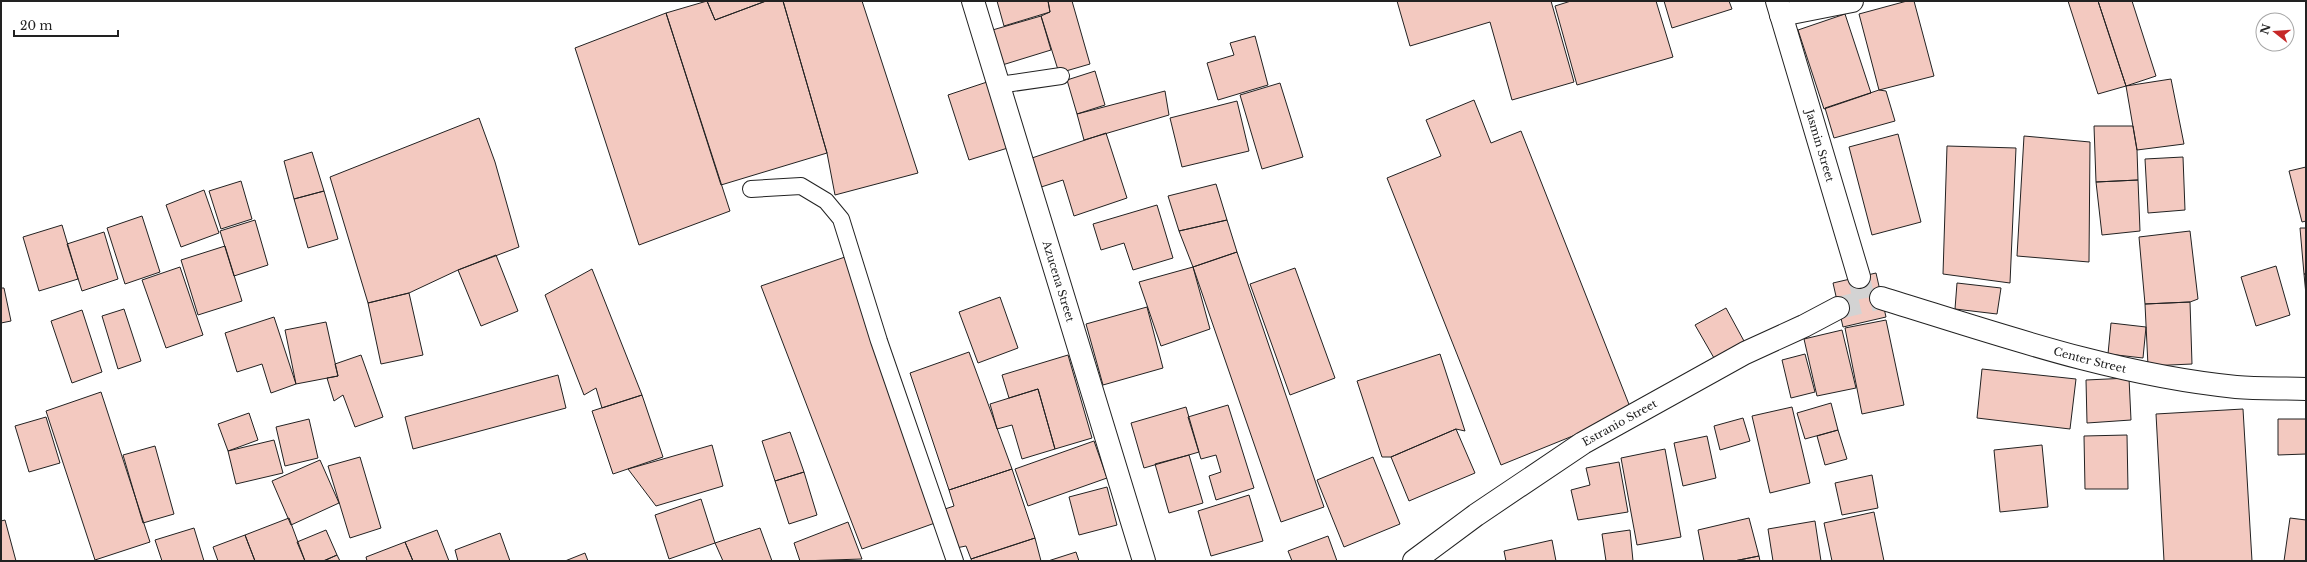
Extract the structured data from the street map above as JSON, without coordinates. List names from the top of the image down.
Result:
{
  "streets": {
    "street": [
      "Jasmin Street",
      "Azucena Street",
      "Center Street",
      "Estranio Street"
    ]
  },
  "scale_bar": "20 m",
  "north": "left"
}
